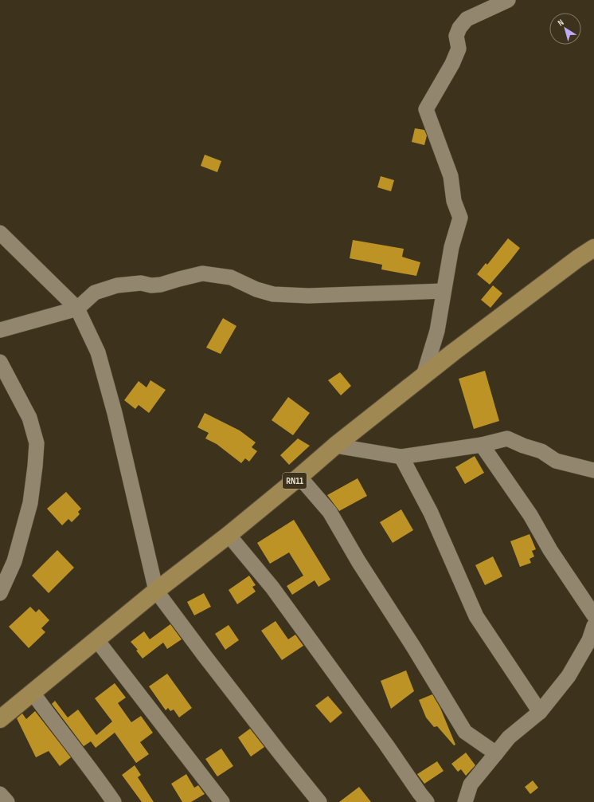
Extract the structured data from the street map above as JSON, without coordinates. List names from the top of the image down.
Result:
{
  "streets": {
    "main road": ["RN11"]
  },
  "north": "top left"
}
